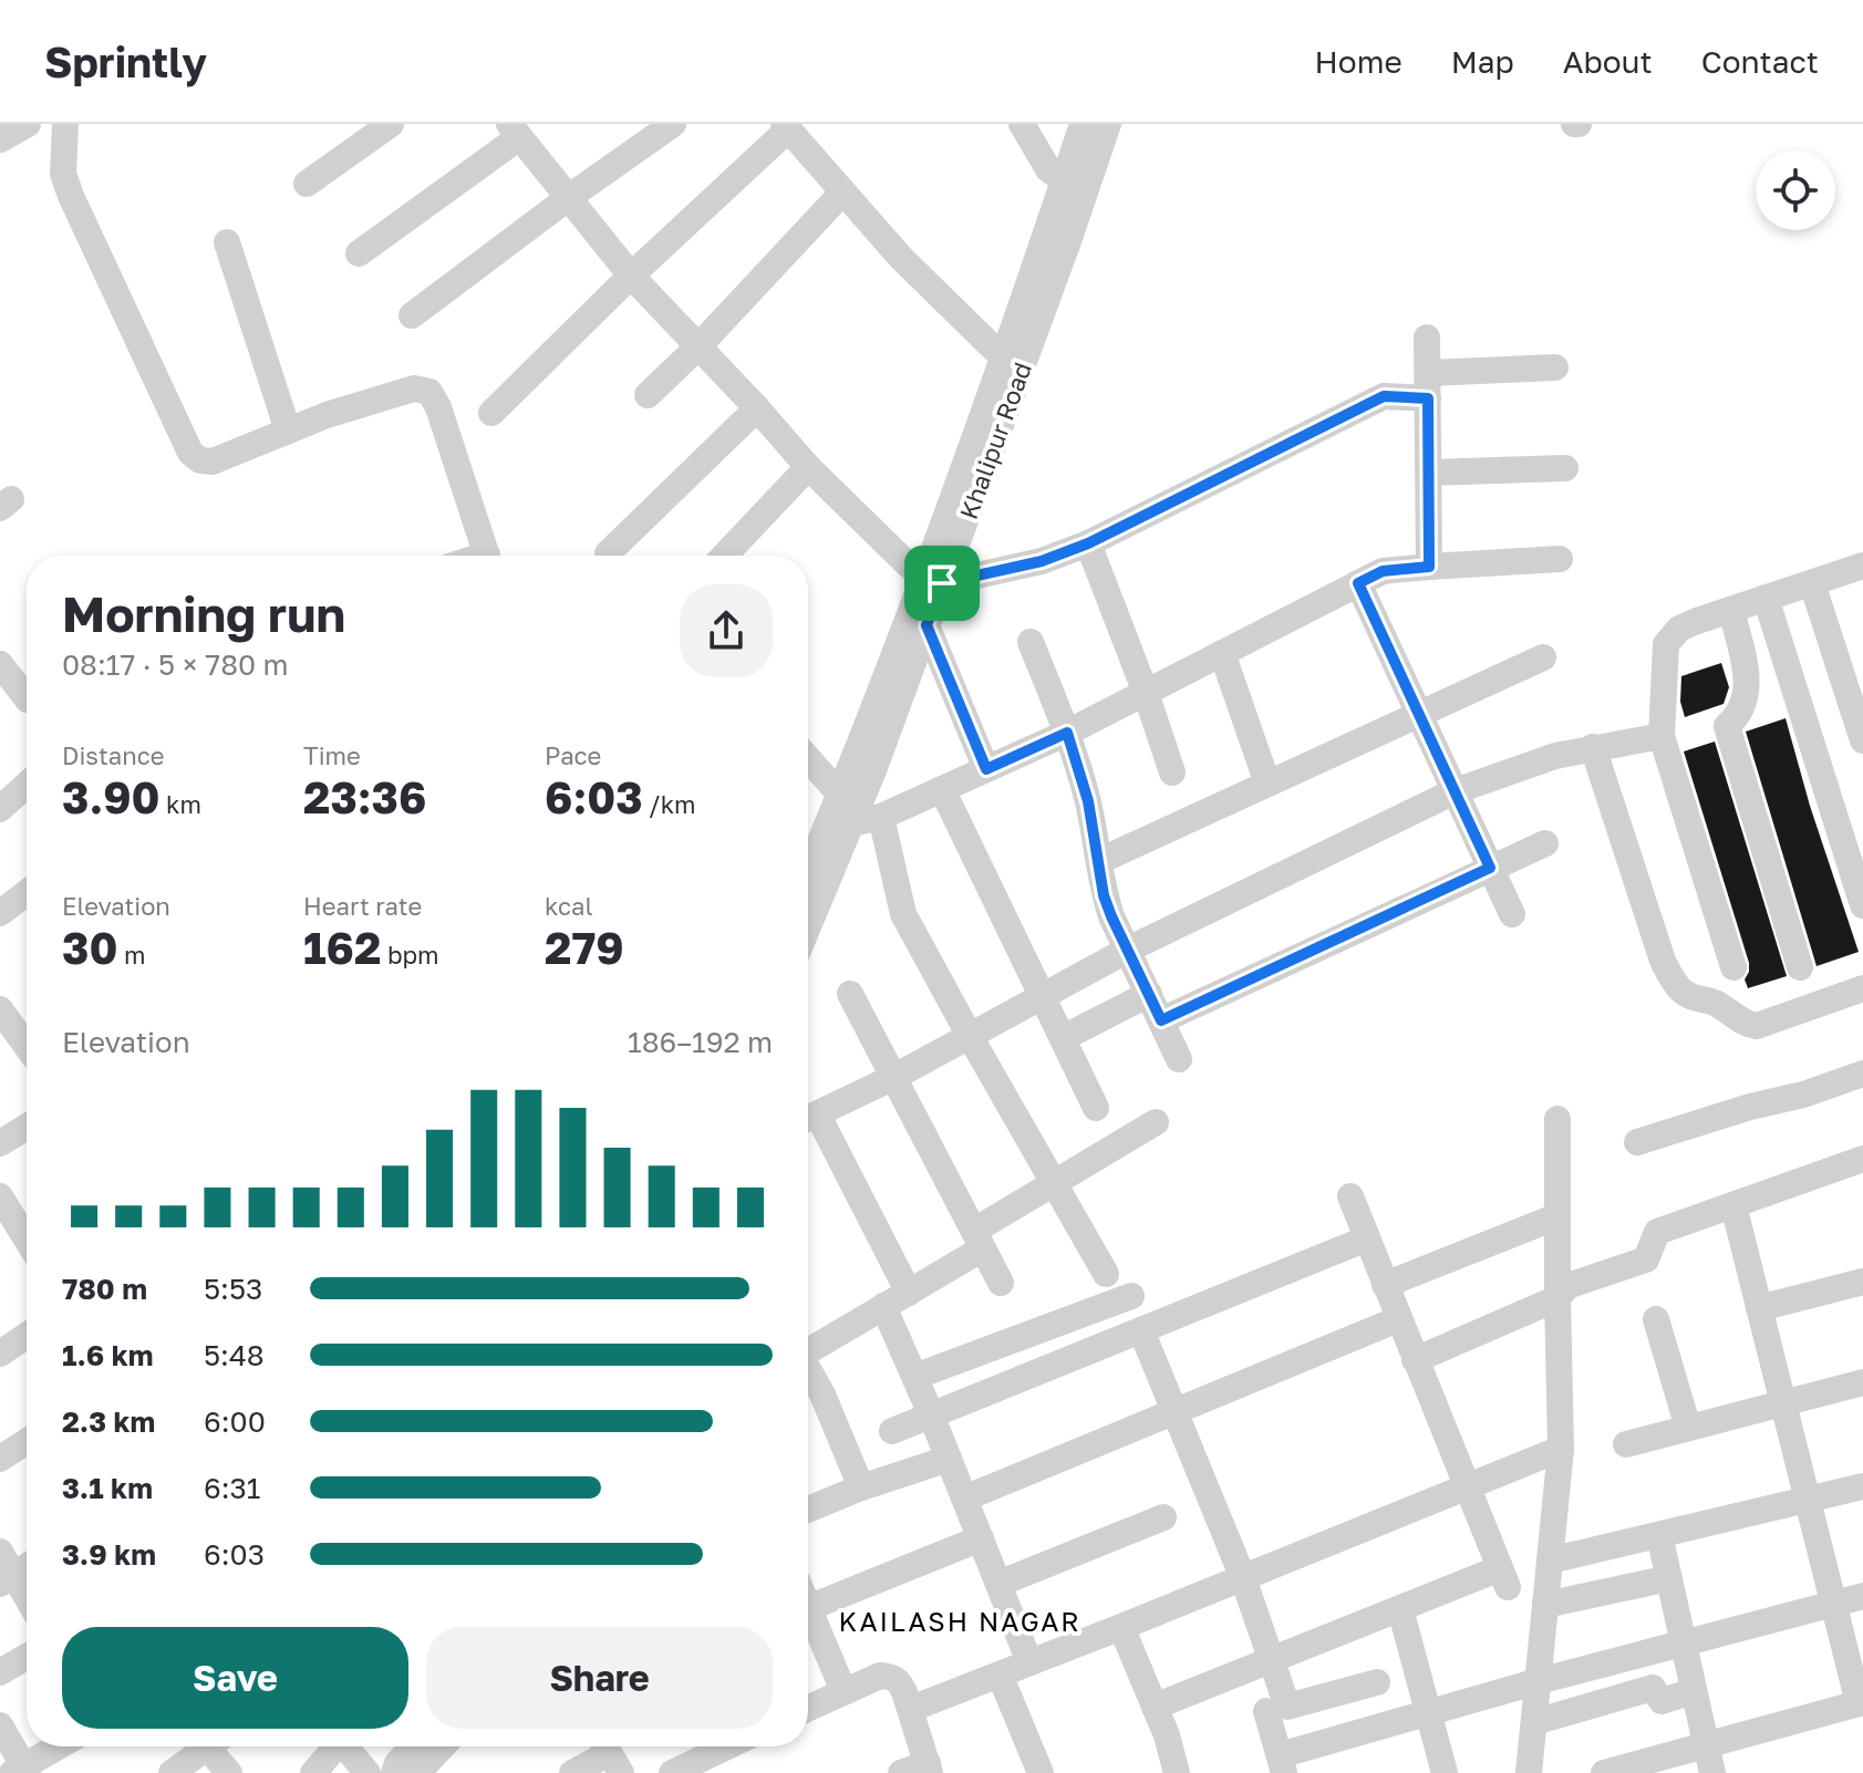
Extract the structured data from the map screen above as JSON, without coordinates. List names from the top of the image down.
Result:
{
  "streets": {
    "street": ["Khalipur Road"]
  },
  "districts": ["KAILASH NAGAR"],
  "page": {
    "header": "Sprintly",
    "nav": [
      "Home",
      "Map",
      "About",
      "Contact"
    ],
    "heading": ["Morning run", "08:17 · 5 × 780 m"],
    "stats": [
      ["Distance", "3.90 km"],
      ["Time", "23:36"],
      ["Pace", "6:03 /km"],
      ["Elevation", "30 m"],
      ["Heart rate", "162 bpm"],
      ["kcal", "279"]
    ],
    "chart": ["Elevation", "186–192 m"],
    "list": [
      {
        "name": "780 m",
        "note": "5:53"
      },
      {
        "name": "1.6 km",
        "note": "5:48"
      },
      {
        "name": "2.3 km",
        "note": "6:00"
      },
      {
        "name": "3.1 km",
        "note": "6:31"
      },
      {
        "name": "3.9 km",
        "note": "6:03"
      }
    ],
    "buttons": ["Save", "Share"]
  }
}
